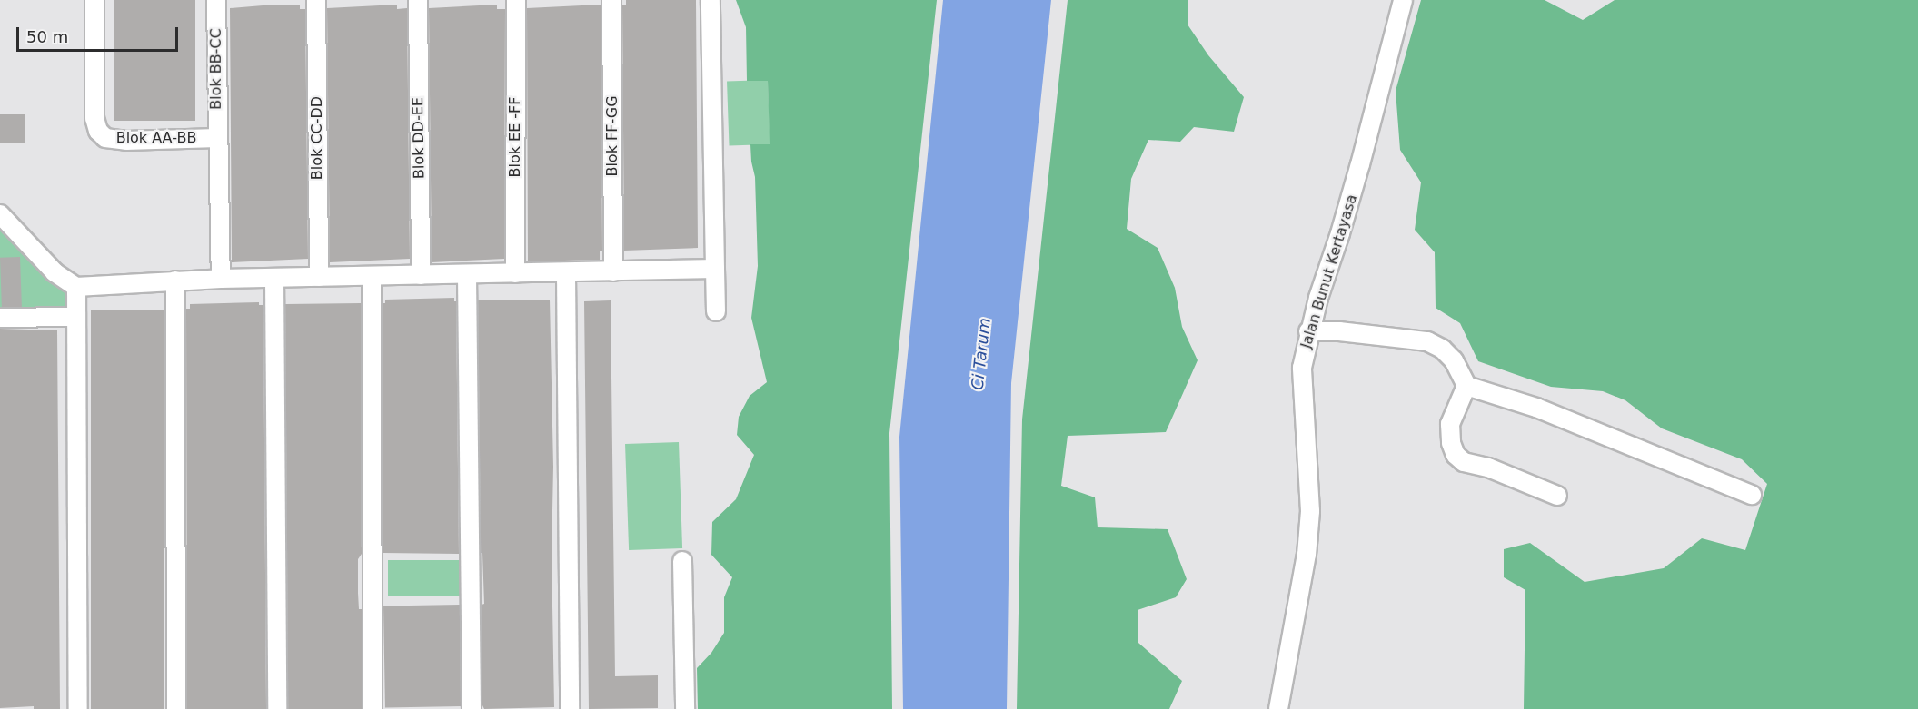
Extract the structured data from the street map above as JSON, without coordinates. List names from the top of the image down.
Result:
{
  "streets": {
    "street": [
      "Blok BB-CC",
      "Blok FF-GG",
      "Blok EE -FF",
      "Blok AA-BB",
      "Blok CC-DD",
      "Blok DD-EE",
      "Jalan Bunut Kertayasa"
    ]
  },
  "crossings": [
    ["Blok BB-CC", "Blok AA-BB"]
  ],
  "water": ["Ci Tarum"],
  "scale_bar": "50 m"
}
